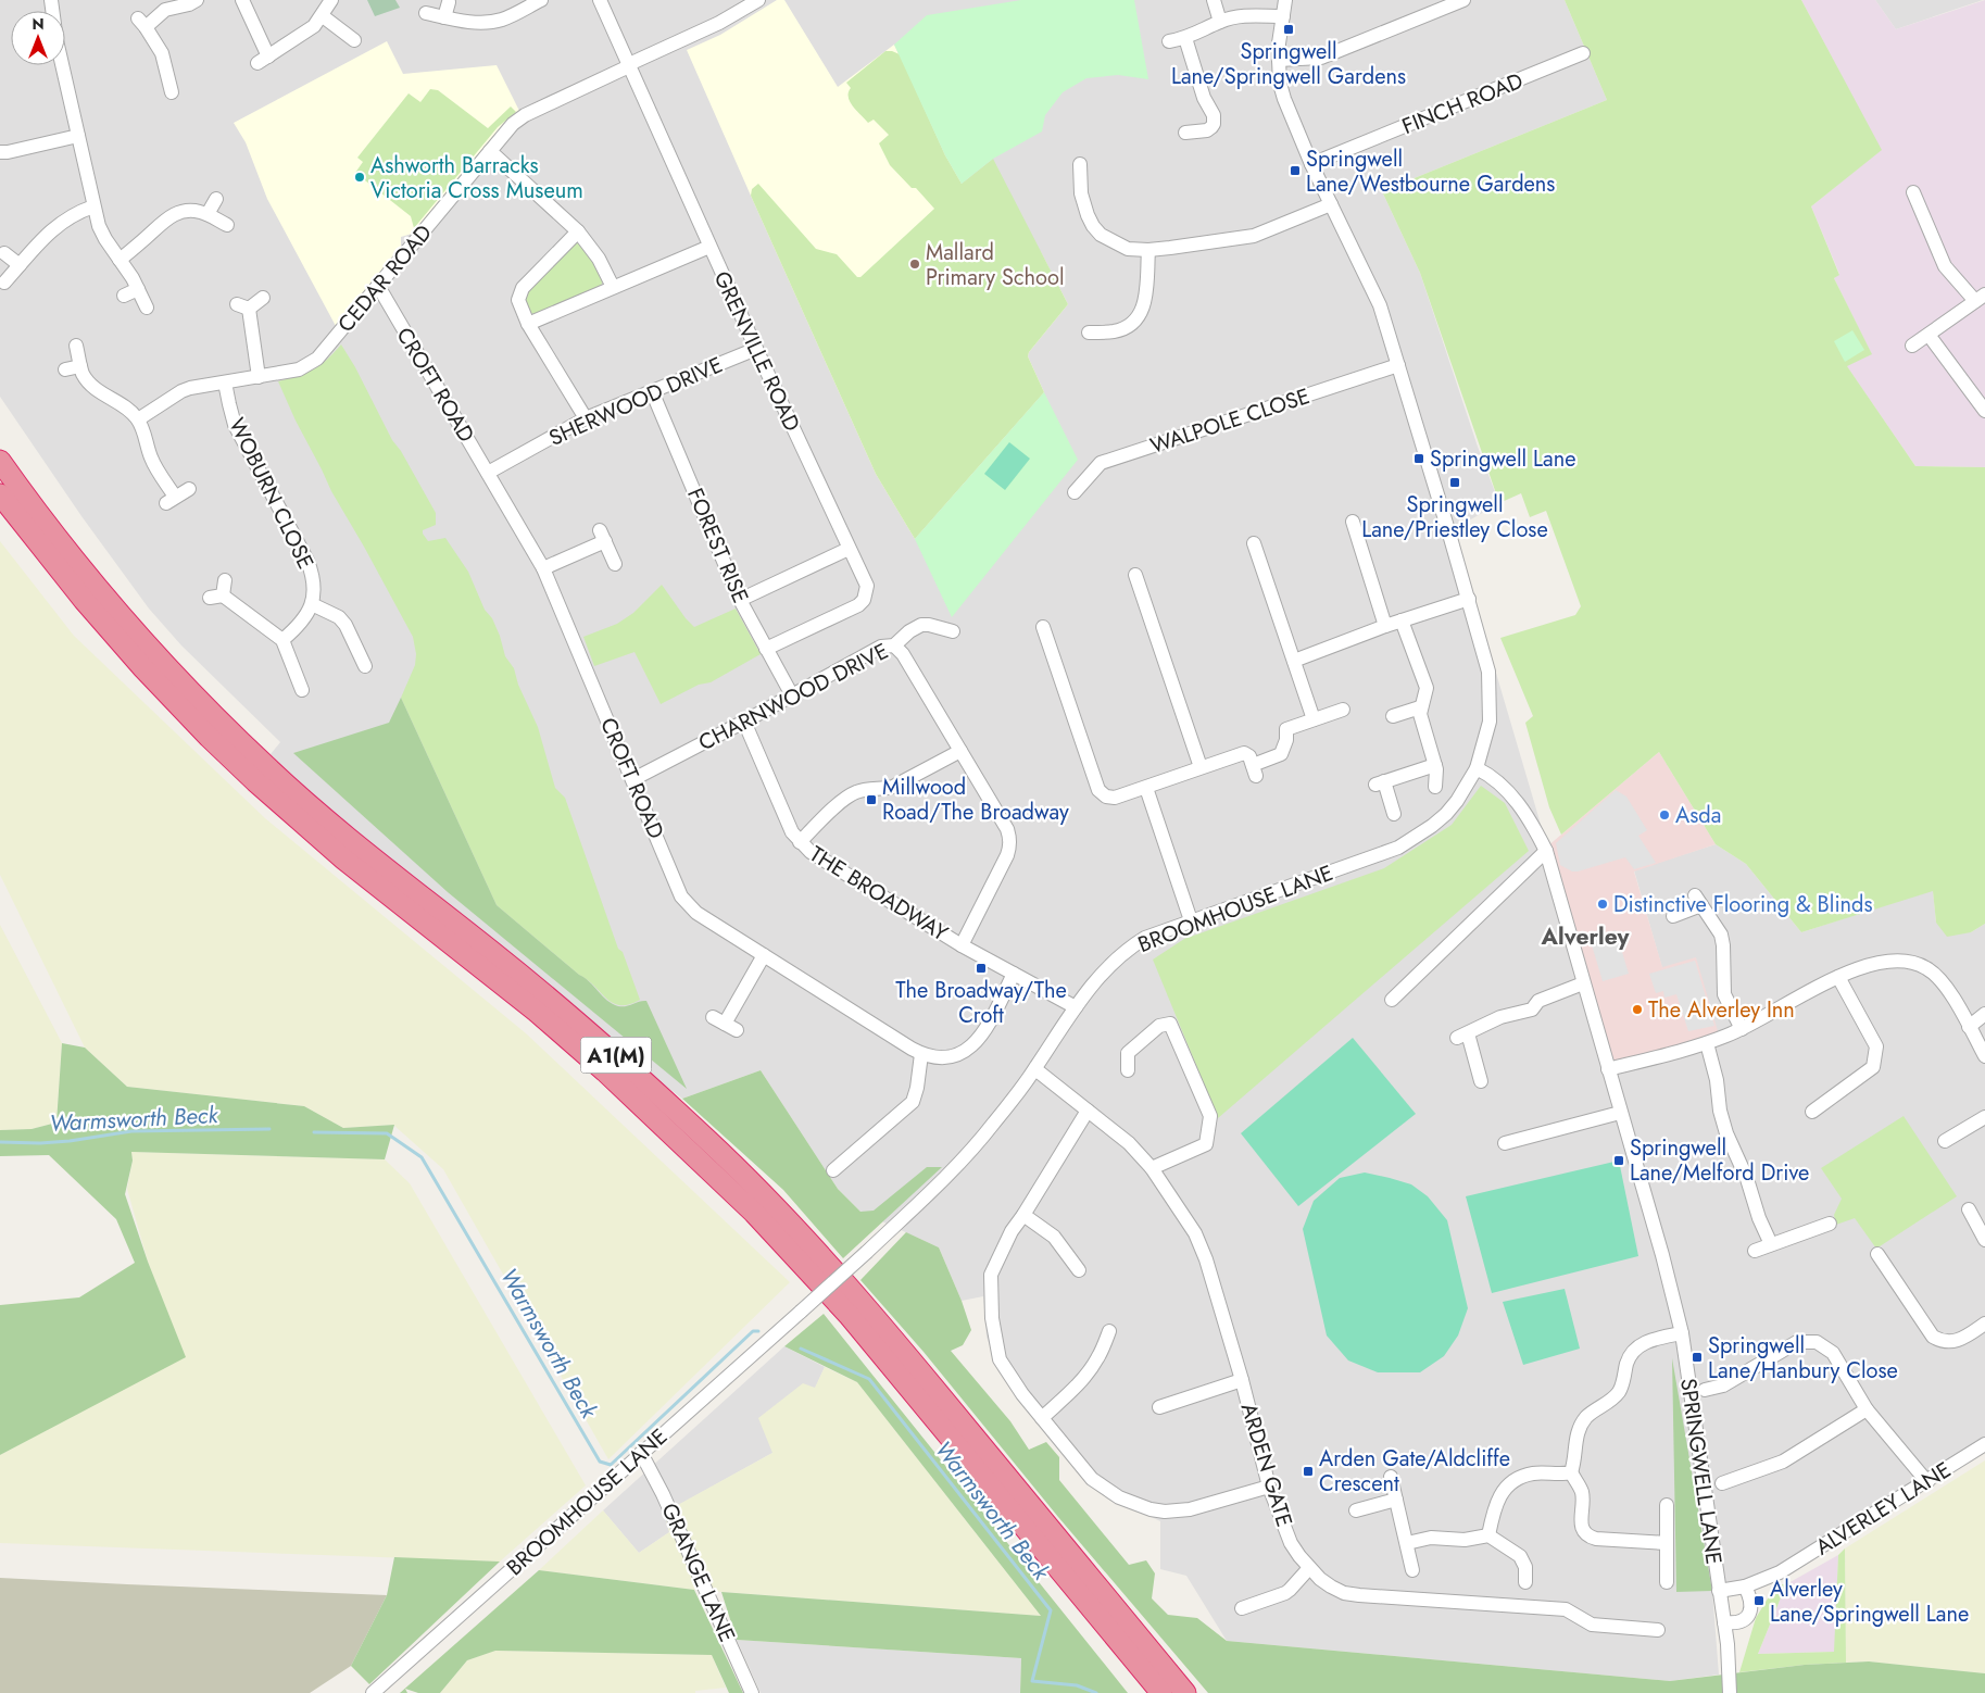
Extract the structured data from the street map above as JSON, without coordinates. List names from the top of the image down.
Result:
{
  "streets": {
    "highway": ["A1(M)"],
    "street": [
      "FINCH ROAD",
      "CEDAR ROAD",
      "GRENVILLE ROAD",
      "CROFT ROAD",
      "SHERWOOD DRIVE",
      "WALPOLE CLOSE",
      "WOBURN CLOSE",
      "FOREST RISE",
      "CHARNWOOD DRIVE",
      "THE BROADWAY",
      "BROOMHOUSE LANE",
      "ARDEN GATE",
      "SPRINGWELL LANE",
      "ALVERLEY LANE",
      "GRANGE LANE"
    ]
  },
  "crossings": [
    ["CEDAR ROAD", "GRENVILLE ROAD"],
    ["CEDAR ROAD", "CROFT ROAD"],
    ["CEDAR ROAD", "WOBURN CLOSE"],
    ["GRENVILLE ROAD", "SHERWOOD DRIVE"],
    ["GRENVILLE ROAD", "FOREST RISE"],
    ["CROFT ROAD", "SHERWOOD DRIVE"],
    ["CROFT ROAD", "CHARNWOOD DRIVE"],
    ["CROFT ROAD", "THE BROADWAY"],
    ["SHERWOOD DRIVE", "FOREST RISE"],
    ["FOREST RISE", "CHARNWOOD DRIVE"],
    ["CHARNWOOD DRIVE", "THE BROADWAY"],
    ["THE BROADWAY", "BROOMHOUSE LANE"],
    ["BROOMHOUSE LANE", "ARDEN GATE"],
    ["BROOMHOUSE LANE", "SPRINGWELL LANE"],
    ["BROOMHOUSE LANE", "GRANGE LANE"],
    ["SPRINGWELL LANE", "ALVERLEY LANE"]
  ],
  "districts": ["Alverley"],
  "water": ["Warmsworth Beck"],
  "places": {
    "transit": [
      "Springwell Lane/Springwell Gardens",
      "Springwell Lane/Westbourne Gardens",
      "Springwell Lane",
      "Springwell Lane/Priestley Close",
      "Millwood Road/The Broadway",
      "The Broadway/The Croft",
      "Springwell Lane/Melford Drive",
      "Springwell Lane/Hanbury Close",
      "Arden Gate/Aldcliffe Crescent",
      "Alverley Lane/Springwell Lane"
    ],
    "other": [
      "Ashworth Barracks Victoria Cross Museum",
      "Mallard Primary School",
      "Asda",
      "Distinctive Flooring & Blinds",
      "The Alverley Inn"
    ]
  },
  "north": "top"
}
